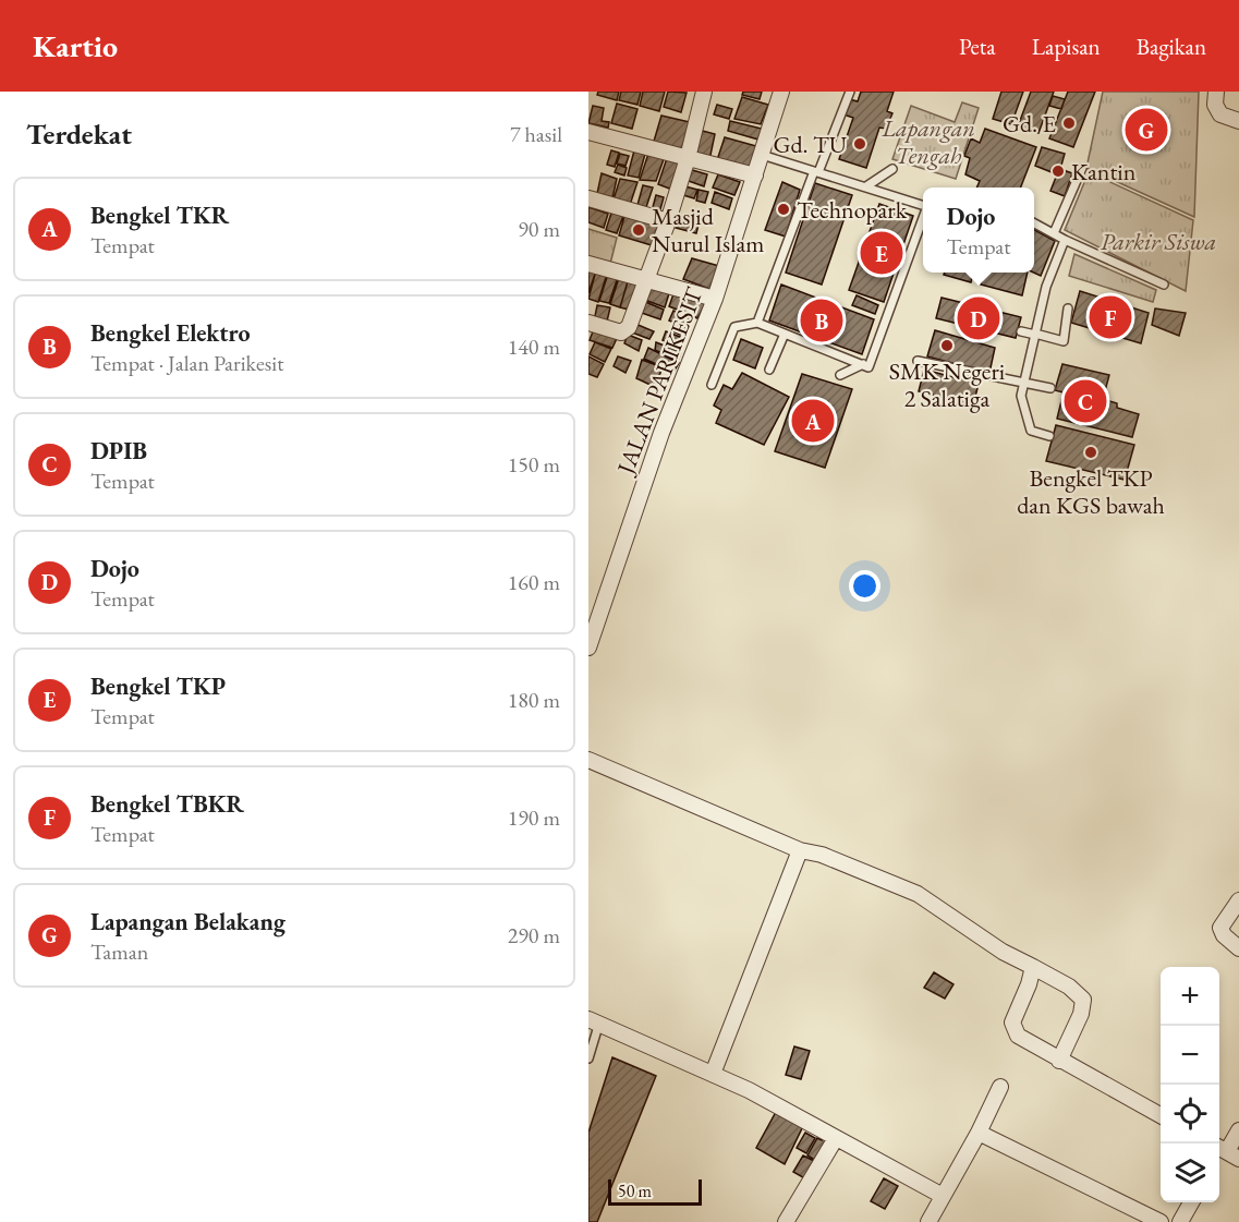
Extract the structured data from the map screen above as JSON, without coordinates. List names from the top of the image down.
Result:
{
  "streets": {
    "street": ["JALAN PARIKESIT"]
  },
  "parks": ["Lapangan Tengah", "Parkir Siswa"],
  "places": [
    "Gd. E",
    "Gd. TU",
    "Kantin",
    "Technopark",
    "Masjid Nurul Islam",
    "SMK Negeri 2 Salatiga",
    "Bengkel TKP dan KGS bawah"
  ],
  "scale_bar": "50 m",
  "page": {
    "header": "Kartio",
    "nav": ["Peta", "Lapisan", "Bagikan"],
    "heading": ["Terdekat", "7 hasil"],
    "pins": [
      "G",
      "E",
      "F",
      "D",
      "B",
      "C",
      "A"
    ],
    "list": [
      {
        "mark": "A",
        "name": "Bengkel TKR",
        "note": "Tempat",
        "value": "90 m"
      },
      {
        "mark": "B",
        "name": "Bengkel Elektro",
        "note": "Tempat · Jalan Parikesit",
        "value": "140 m"
      },
      {
        "mark": "C",
        "name": "DPIB",
        "note": "Tempat",
        "value": "150 m"
      },
      {
        "mark": "D",
        "name": "Dojo",
        "note": "Tempat",
        "value": "160 m"
      },
      {
        "mark": "E",
        "name": "Bengkel TKP",
        "note": "Tempat",
        "value": "180 m"
      },
      {
        "mark": "F",
        "name": "Bengkel TBKR",
        "note": "Tempat",
        "value": "190 m"
      },
      {
        "mark": "G",
        "name": "Lapangan Belakang",
        "note": "Taman",
        "value": "290 m"
      }
    ],
    "popup": ["Dojo", "Tempat"],
    "map_buttons": ["+", "−"],
    "scale": "50 m"
  }
}
